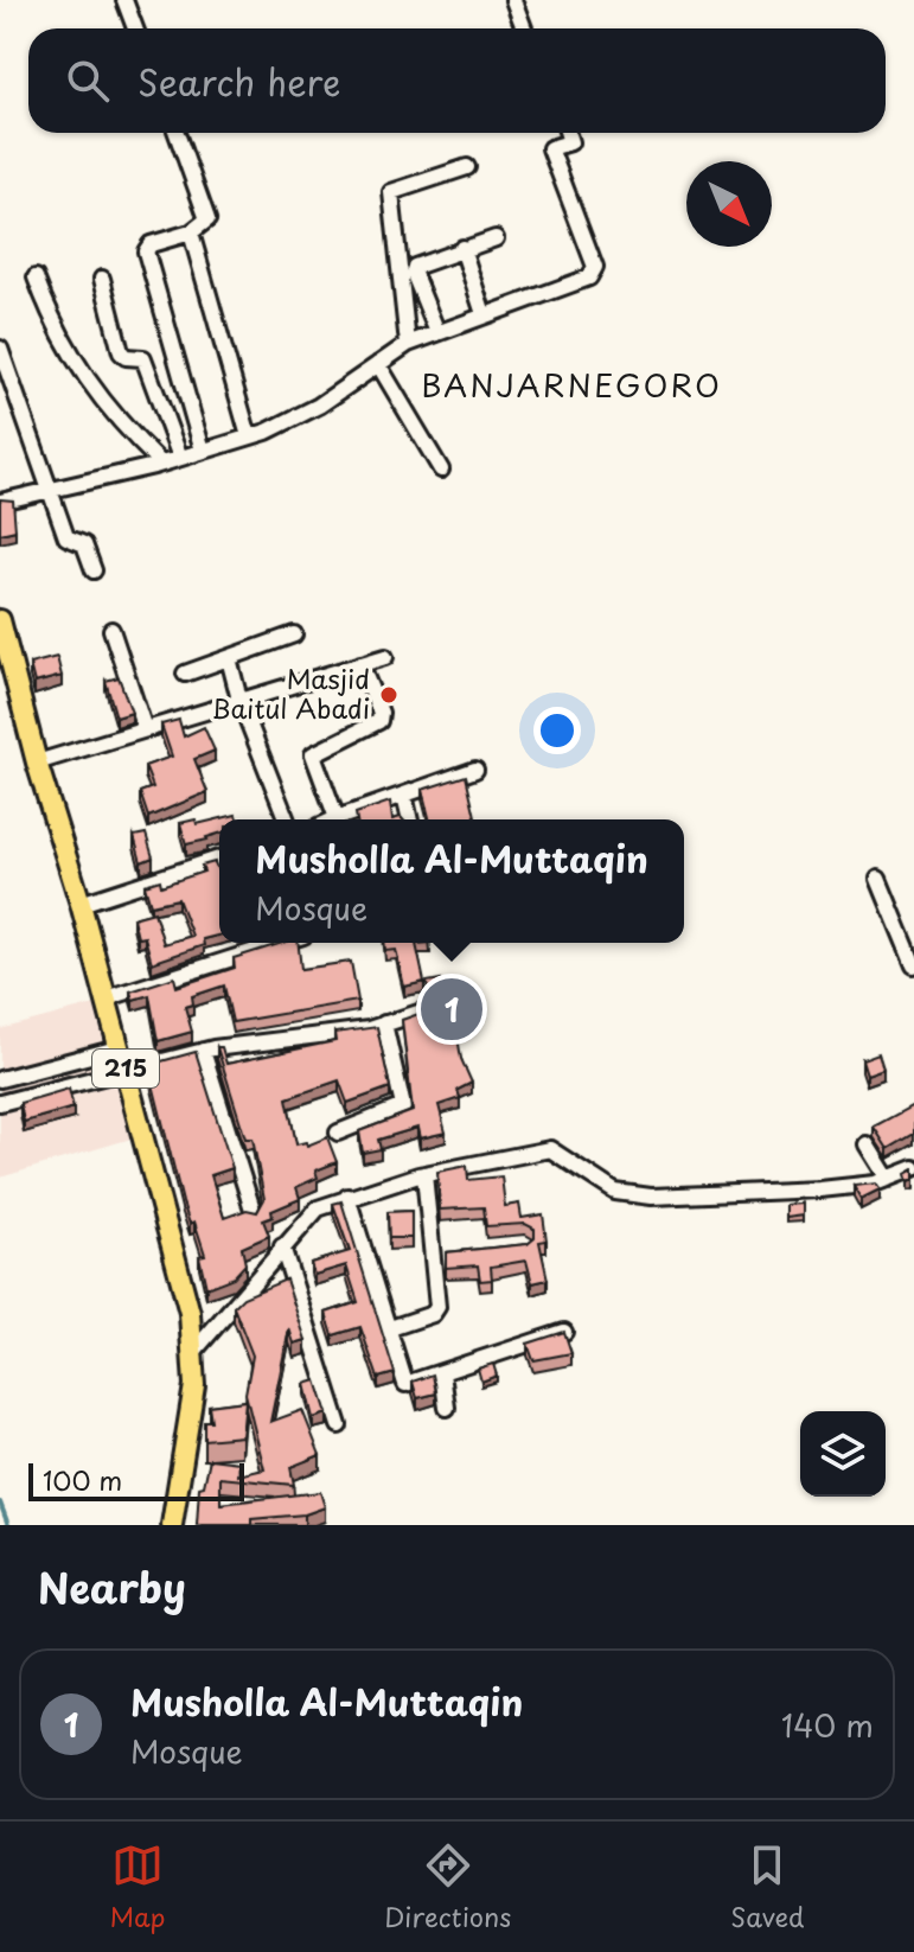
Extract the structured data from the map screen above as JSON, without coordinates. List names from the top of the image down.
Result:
{
  "streets": {
    "main road": ["215"]
  },
  "districts": ["BANJARNEGORO"],
  "places": ["Masjid Baitul Abadi"],
  "scale_bar": "100 m",
  "north": "bottom right",
  "page": {
    "search": "Search here",
    "popup": ["Musholla Al-Muttaqin", "Mosque"],
    "pins": "1",
    "scale": "100 m",
    "heading": "Nearby",
    "list": [
      {
        "mark": "1",
        "name": "Musholla Al-Muttaqin",
        "note": "Mosque",
        "value": "140 m"
      }
    ],
    "nav": ["Map", "Directions", "Saved"]
  }
}
